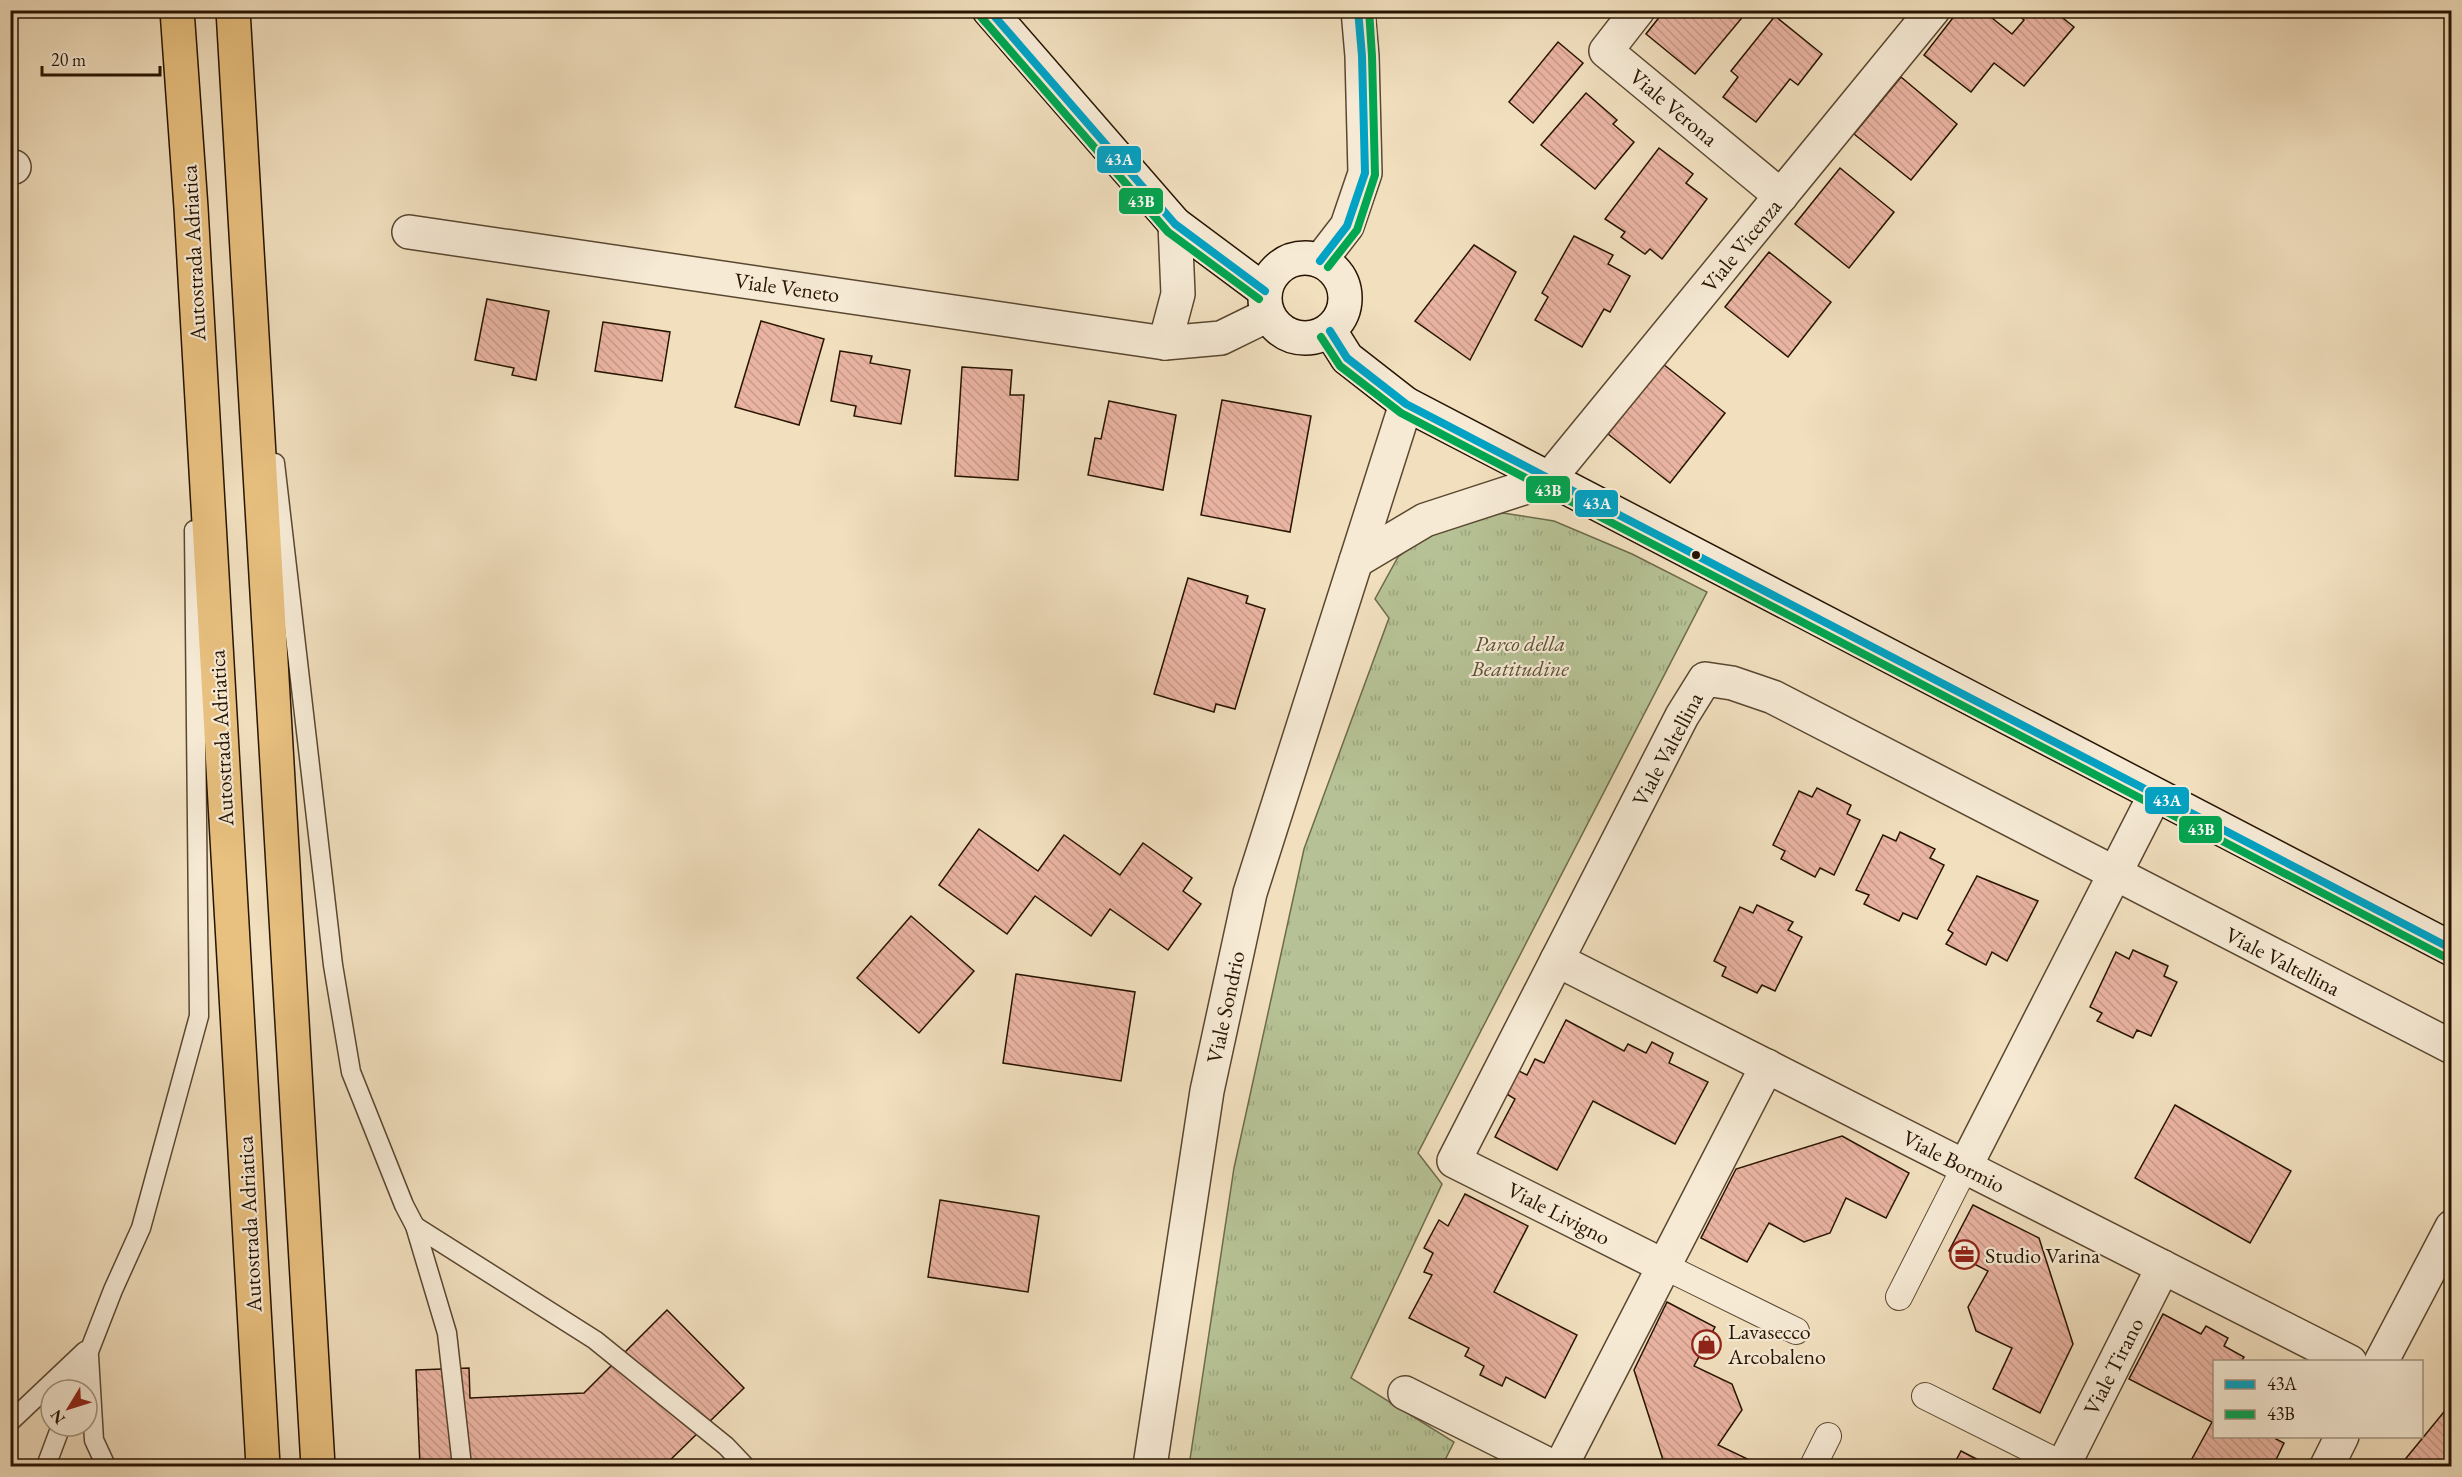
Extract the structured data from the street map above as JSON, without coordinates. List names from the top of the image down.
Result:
{
  "streets": {
    "highway": ["Autostrada Adriatica"],
    "street": [
      "Viale Verona",
      "Viale Vicenza",
      "Viale Veneto",
      "Viale Valtellina",
      "Viale Sondrio",
      "Viale Bormio",
      "Viale Livigno",
      "Viale Tirano"
    ]
  },
  "crossings": [
    ["Viale Verona", "Viale Vicenza"],
    ["Viale Valtellina", "Viale Bormio"],
    ["Viale Valtellina", "Viale Livigno"],
    ["Viale Bormio", "Viale Tirano"]
  ],
  "parks": ["Parco della Beatitudine"],
  "places": {
    "office": ["Studio Varina"],
    "shop": ["Lavasecco Arcobaleno"]
  },
  "lines": ["transit line 43A", "transit line 43B"],
  "legend": ["43A", "43B"],
  "scale_bar": "20 m",
  "north": "bottom left"
}
